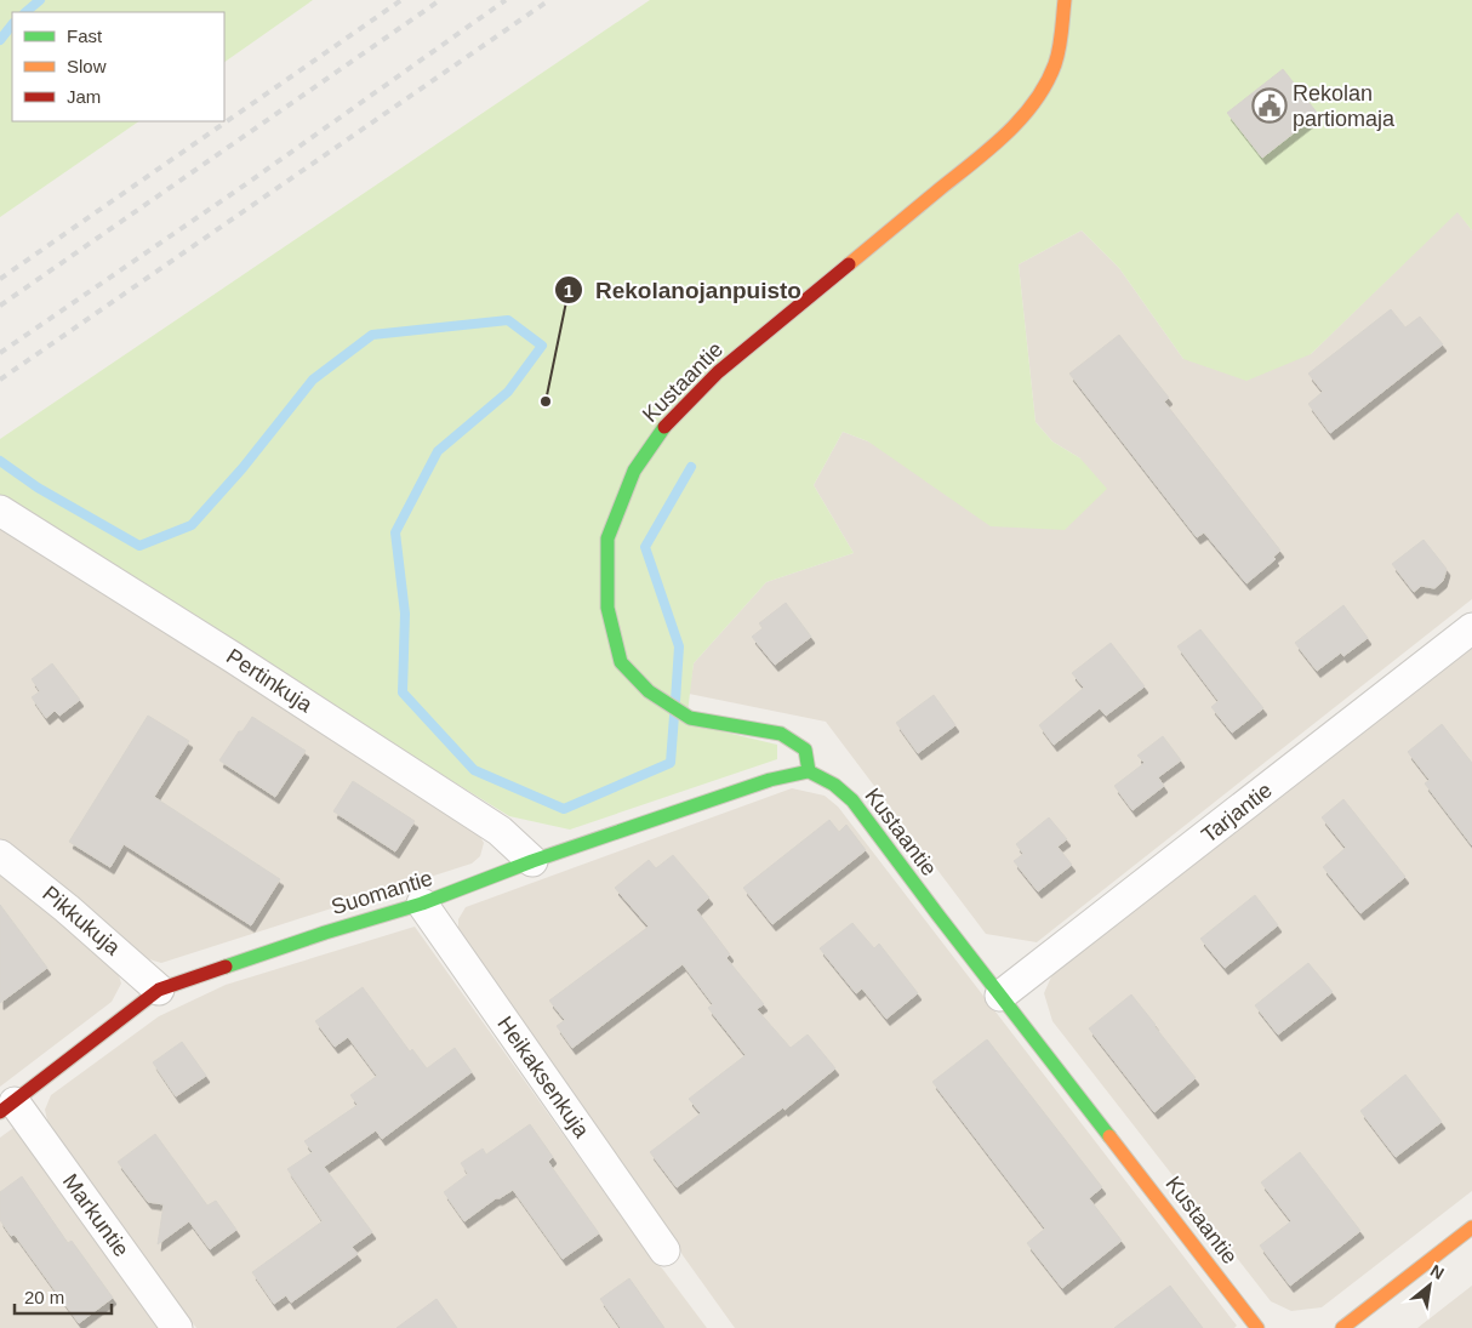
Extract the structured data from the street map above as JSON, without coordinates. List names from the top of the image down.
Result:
{
  "streets": {
    "street": [
      "Kustaantie",
      "Pertinkuja",
      "Tarjantie",
      "Suomantie",
      "Pikkukuja",
      "Heikaksenkuja",
      "Markuntie"
    ]
  },
  "crossings": [
    ["Kustaantie", "Tarjantie"],
    ["Kustaantie", "Suomantie"],
    ["Pertinkuja", "Suomantie"],
    ["Suomantie", "Pikkukuja"],
    ["Suomantie", "Heikaksenkuja"],
    ["Suomantie", "Markuntie"]
  ],
  "places": {
    "public building": ["Rekolan partiomaja"],
    "other": ["Rekolanojanpuisto"]
  },
  "legend": ["Fast", "Slow", "Jam"],
  "scale_bar": "20 m",
  "north": "top right"
}
